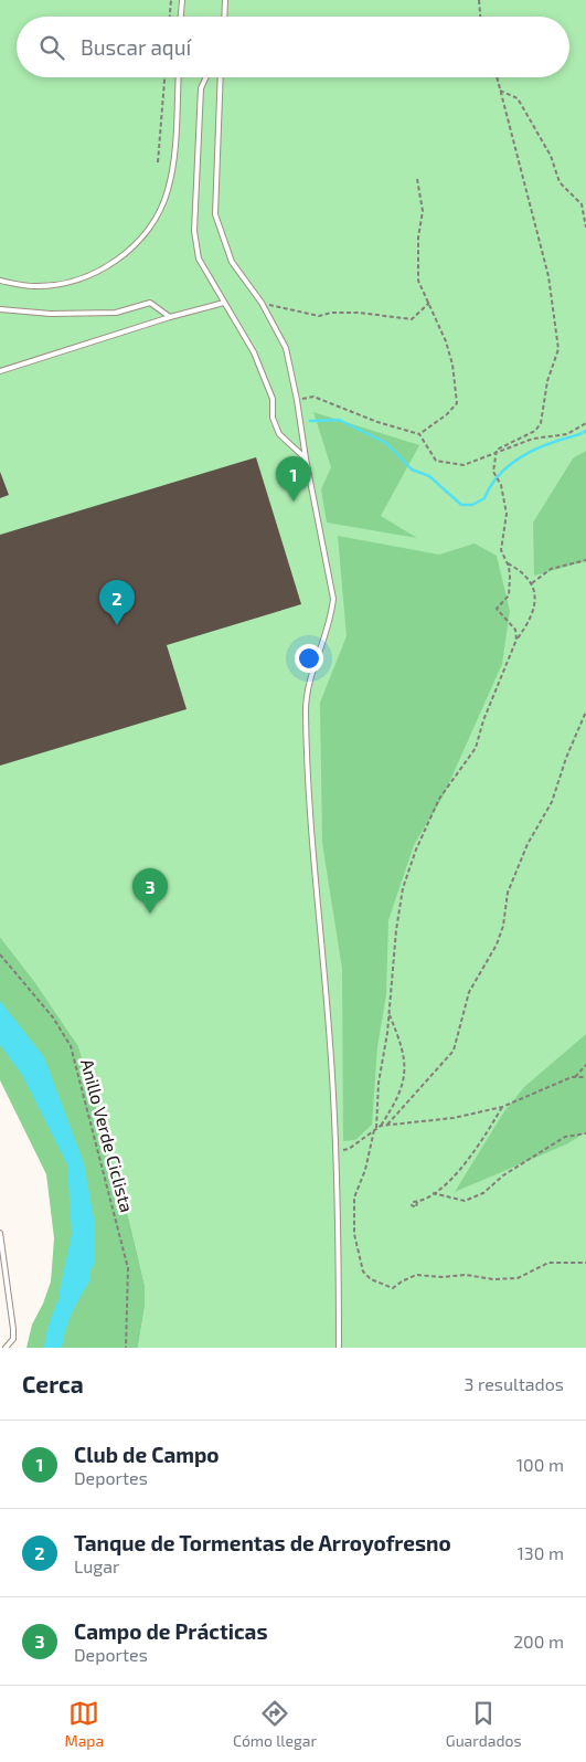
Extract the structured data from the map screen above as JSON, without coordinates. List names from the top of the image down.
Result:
{
  "streets": {
    "path": ["Anillo Verde Ciclista"]
  },
  "page": {
    "search": "Buscar aquí",
    "pins": ["1", "2", "3"],
    "heading": ["Cerca", "3 resultados"],
    "list": [
      {
        "mark": "1",
        "name": "Club de Campo",
        "note": "Deportes",
        "value": "100 m"
      },
      {
        "mark": "2",
        "name": "Tanque de Tormentas de Arroyofresno",
        "note": "Lugar",
        "value": "130 m"
      },
      {
        "mark": "3",
        "name": "Campo de Prácticas",
        "note": "Deportes",
        "value": "200 m"
      }
    ],
    "nav": ["Mapa", "Cómo llegar", "Guardados"]
  }
}
